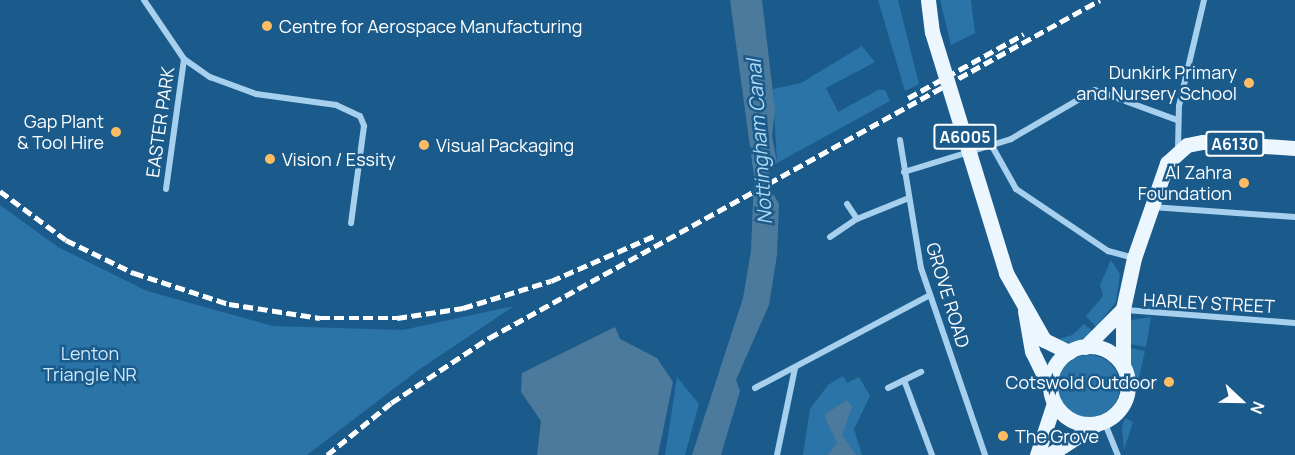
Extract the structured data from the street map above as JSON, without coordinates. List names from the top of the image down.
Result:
{
  "streets": {
    "main road": ["A6005", "A6130"],
    "street": ["EASTER PARK", "GROVE ROAD", "HARLEY STREET"]
  },
  "water": ["Nottingham Canal"],
  "parks": ["Lenton Triangle NR"],
  "places": [
    "Centre for Aerospace Manufacturing",
    "Dunkirk Primary and Nursery School",
    "Gap Plant & Tool Hire",
    "Visual Packaging",
    "Vision / Essity",
    "Al Zahra Foundation",
    "Cotswold Outdoor",
    "The Grove"
  ],
  "north": "right"
}
